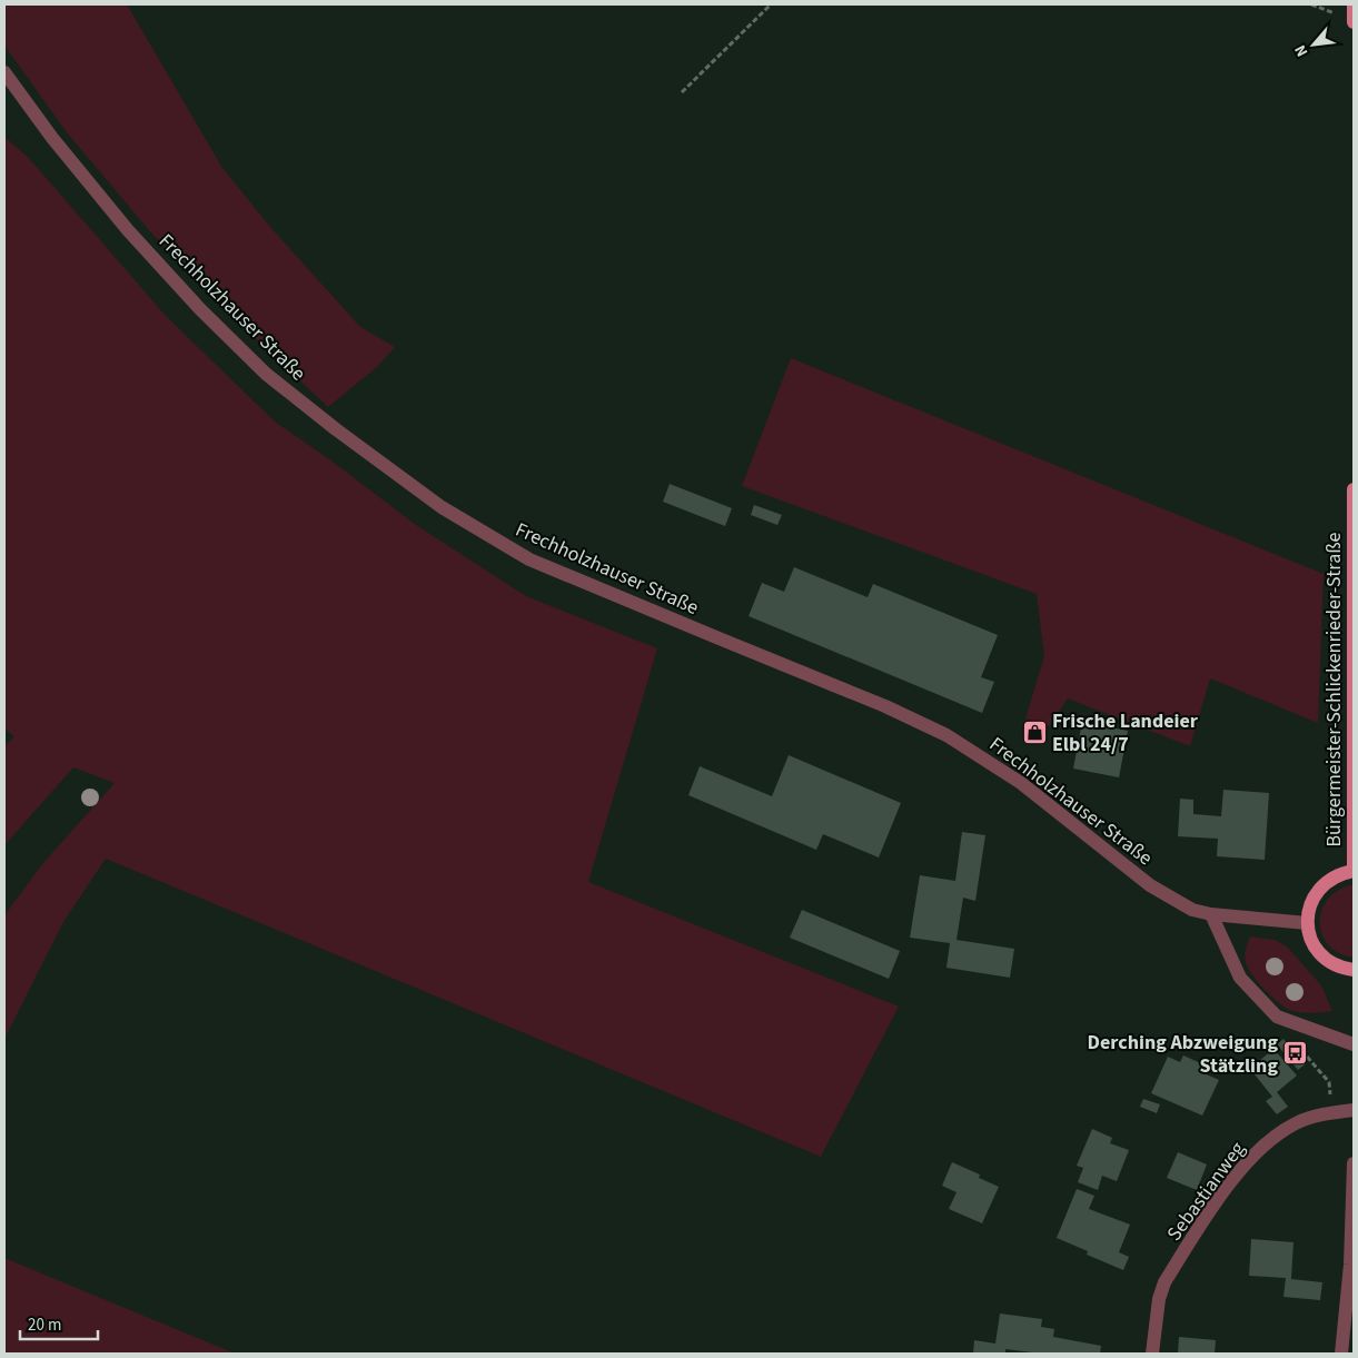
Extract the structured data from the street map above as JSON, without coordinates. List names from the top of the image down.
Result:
{
  "streets": {
    "main road": ["Bürgermeister-Schlickenrieder-Straße"],
    "street": ["Frechholzhauser Straße", "Sebastianweg"]
  },
  "places": {
    "shop": ["Frische Landeier Elbl 24/7"],
    "bus stop": ["Derching Abzweigung Stätzling"]
  },
  "scale_bar": "20 m",
  "north": "bottom left"
}
